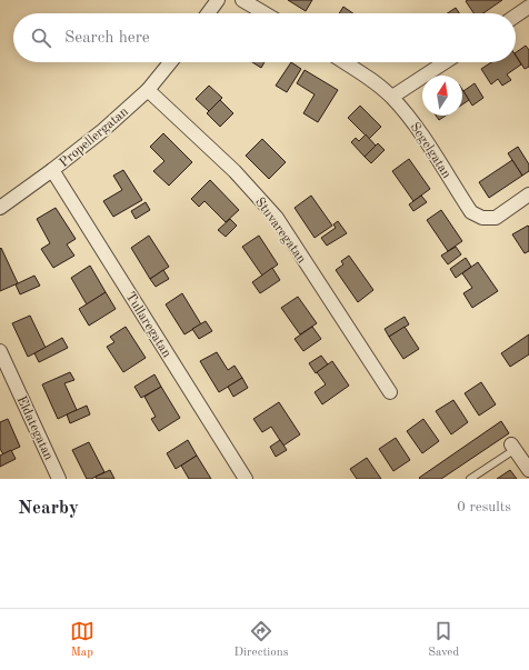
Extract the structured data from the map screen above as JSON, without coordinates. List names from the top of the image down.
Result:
{
  "streets": {
    "street": [
      "Propellergatan",
      "Segelgatan",
      "Stuvaregatan",
      "Tullaregatan",
      "Eldategatan"
    ]
  },
  "crossings": [
    ["Propellergatan", "Stuvaregatan"],
    ["Propellergatan", "Tullaregatan"]
  ],
  "north": "top",
  "page": {
    "search": "Search here",
    "heading": ["Nearby", "0 results"],
    "nav": ["Map", "Directions", "Saved"]
  }
}
